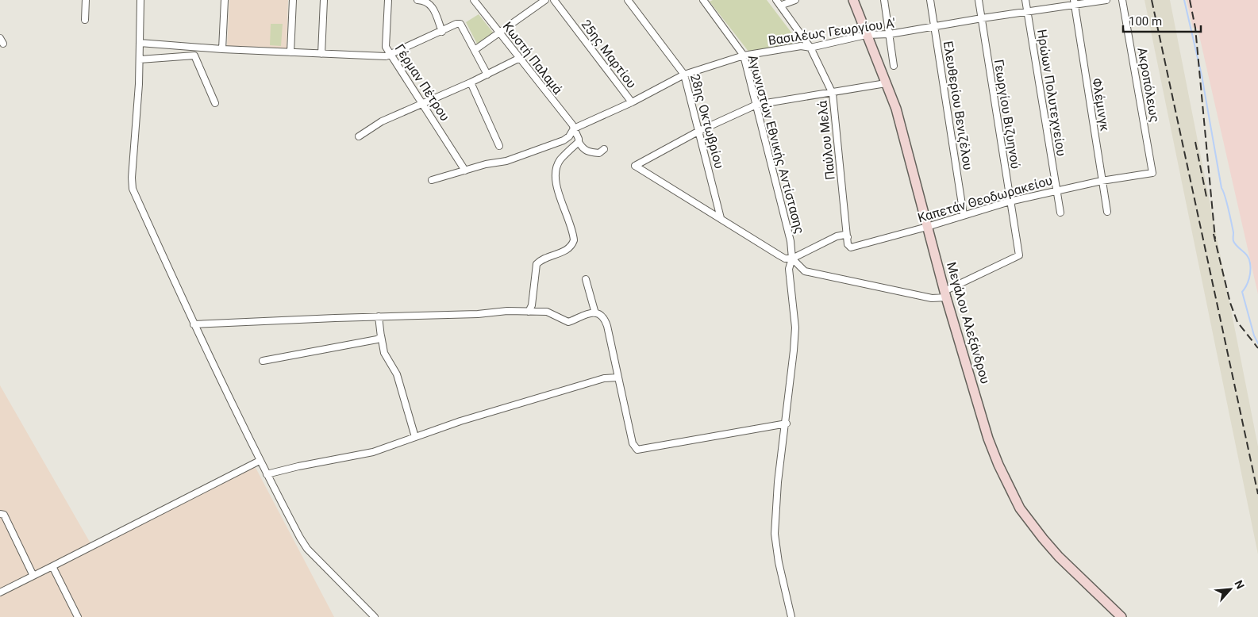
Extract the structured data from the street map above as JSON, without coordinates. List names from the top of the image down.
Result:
{
  "streets": {
    "street": [
      "Βασιλέως Γεωργίου Α'",
      "25ης Μαρτίου",
      "Κωστή Παλαμά",
      "Γέρμαν Πέτρου",
      "Ακροπόλεως",
      "Ηρώων Πολυτεχνείου",
      "Φλέμινγκ",
      "Ελευθερίου Βενιζέλου",
      "Γεωργίου Βιζυηνού",
      "28ης Οκτωβρίου",
      "Παύλου Μελά",
      "Αγωνιστών Εθνικής Αντίστασης",
      "Καπετάν Θεοδωρακείου",
      "Μεγάλου Αλεξάνδρου"
    ]
  },
  "crossings": [
    ["Βασιλέως Γεωργίου Α'", "25ης Μαρτίου"],
    ["Βασιλέως Γεωργίου Α'", "Κωστή Παλαμά"],
    ["Βασιλέως Γεωργίου Α'", "Γέρμαν Πέτρου"],
    ["Βασιλέως Γεωργίου Α'", "Ηρώων Πολυτεχνείου"],
    ["Βασιλέως Γεωργίου Α'", "Φλέμινγκ"],
    ["Βασιλέως Γεωργίου Α'", "Ελευθερίου Βενιζέλου"],
    ["Βασιλέως Γεωργίου Α'", "Γεωργίου Βιζυηνού"],
    ["Βασιλέως Γεωργίου Α'", "28ης Οκτωβρίου"],
    ["Βασιλέως Γεωργίου Α'", "Παύλου Μελά"],
    ["Βασιλέως Γεωργίου Α'", "Αγωνιστών Εθνικής Αντίστασης"],
    ["Βασιλέως Γεωργίου Α'", "Μεγάλου Αλεξάνδρου"],
    ["Ακροπόλεως", "Καπετάν Θεοδωρακείου"],
    ["Ηρώων Πολυτεχνείου", "Καπετάν Θεοδωρακείου"],
    ["Φλέμινγκ", "Καπετάν Θεοδωρακείου"],
    ["Ελευθερίου Βενιζέλου", "Καπετάν Θεοδωρακείου"],
    ["Γεωργίου Βιζυηνού", "Καπετάν Θεοδωρακείου"],
    ["Γεωργίου Βιζυηνού", "Μεγάλου Αλεξάνδρου"],
    ["Παύλου Μελά", "Καπετάν Θεοδωρακείου"],
    ["Καπετάν Θεοδωρακείου", "Μεγάλου Αλεξάνδρου"]
  ],
  "scale_bar": "100 m",
  "north": "top right"
}
